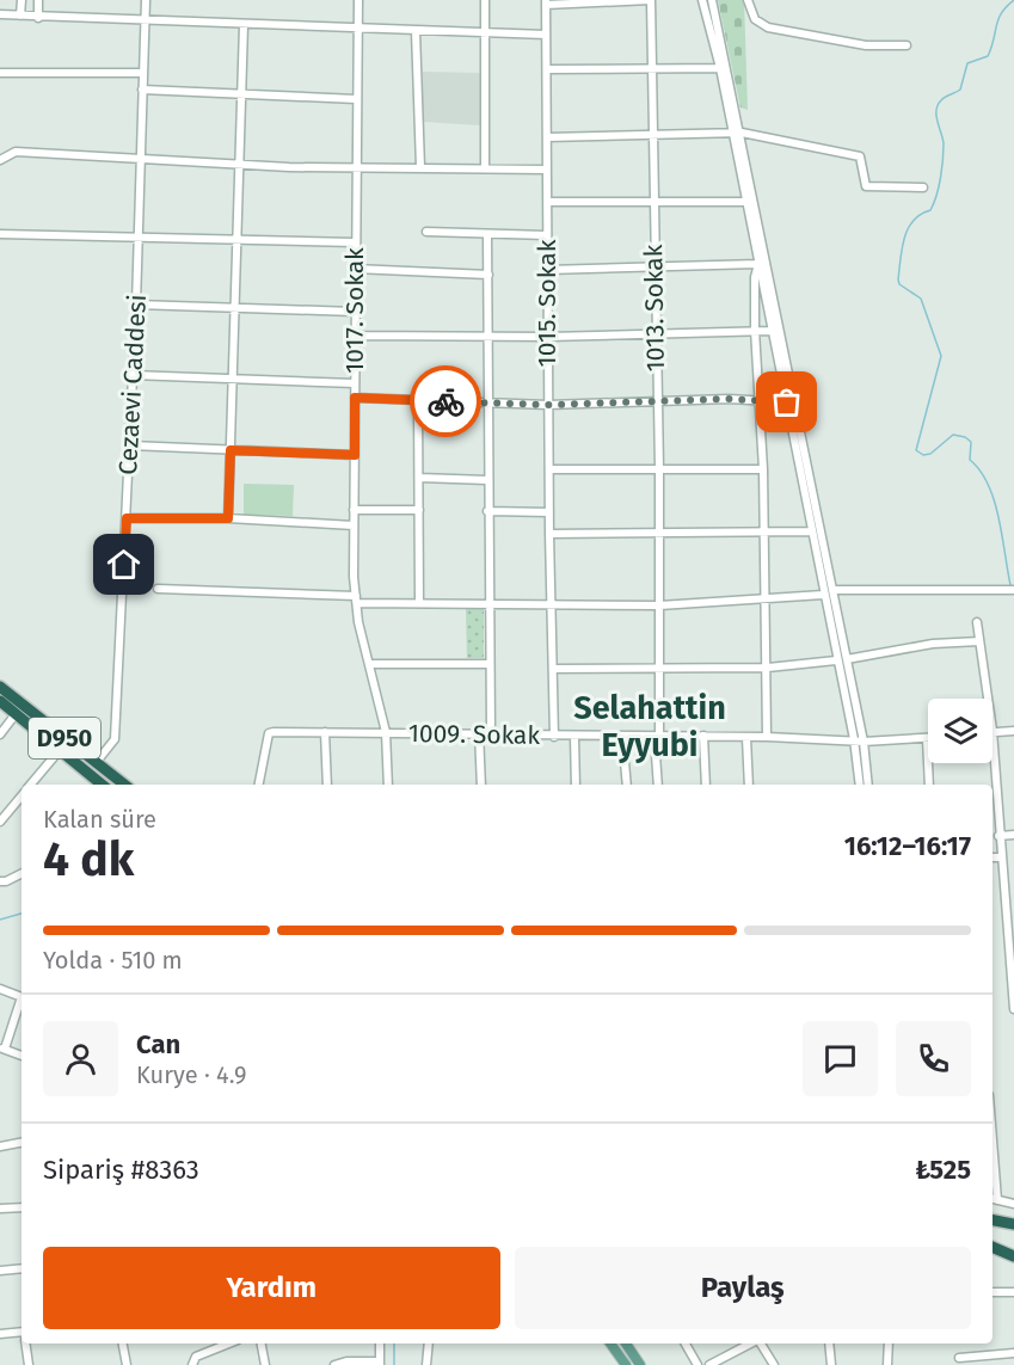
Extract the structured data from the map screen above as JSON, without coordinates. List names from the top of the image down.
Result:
{
  "streets": {
    "highway": ["D950"],
    "street": [
      "1015. Sokak",
      "1013. Sokak",
      "1017. Sokak",
      "Cezaevi Caddesi",
      "1009. Sokak"
    ]
  },
  "crossings": [
    ["1015. Sokak", "1009. Sokak"],
    ["1013. Sokak", "1009. Sokak"],
    ["1017. Sokak", "1009. Sokak"],
    ["Cezaevi Caddesi", "D950"]
  ],
  "districts": ["Selahattin Eyyubi"],
  "page": {
    "heading": ["4 dk", "Kalan süre", "16:12–16:17"],
    "panel": [
      "Can",
      "Kurye · 4.9",
      "Sipariş #8363",
      "₺525"
    ],
    "bar": "Yolda · 510 m",
    "buttons": ["Yardım", "Paylaş"]
  }
}
